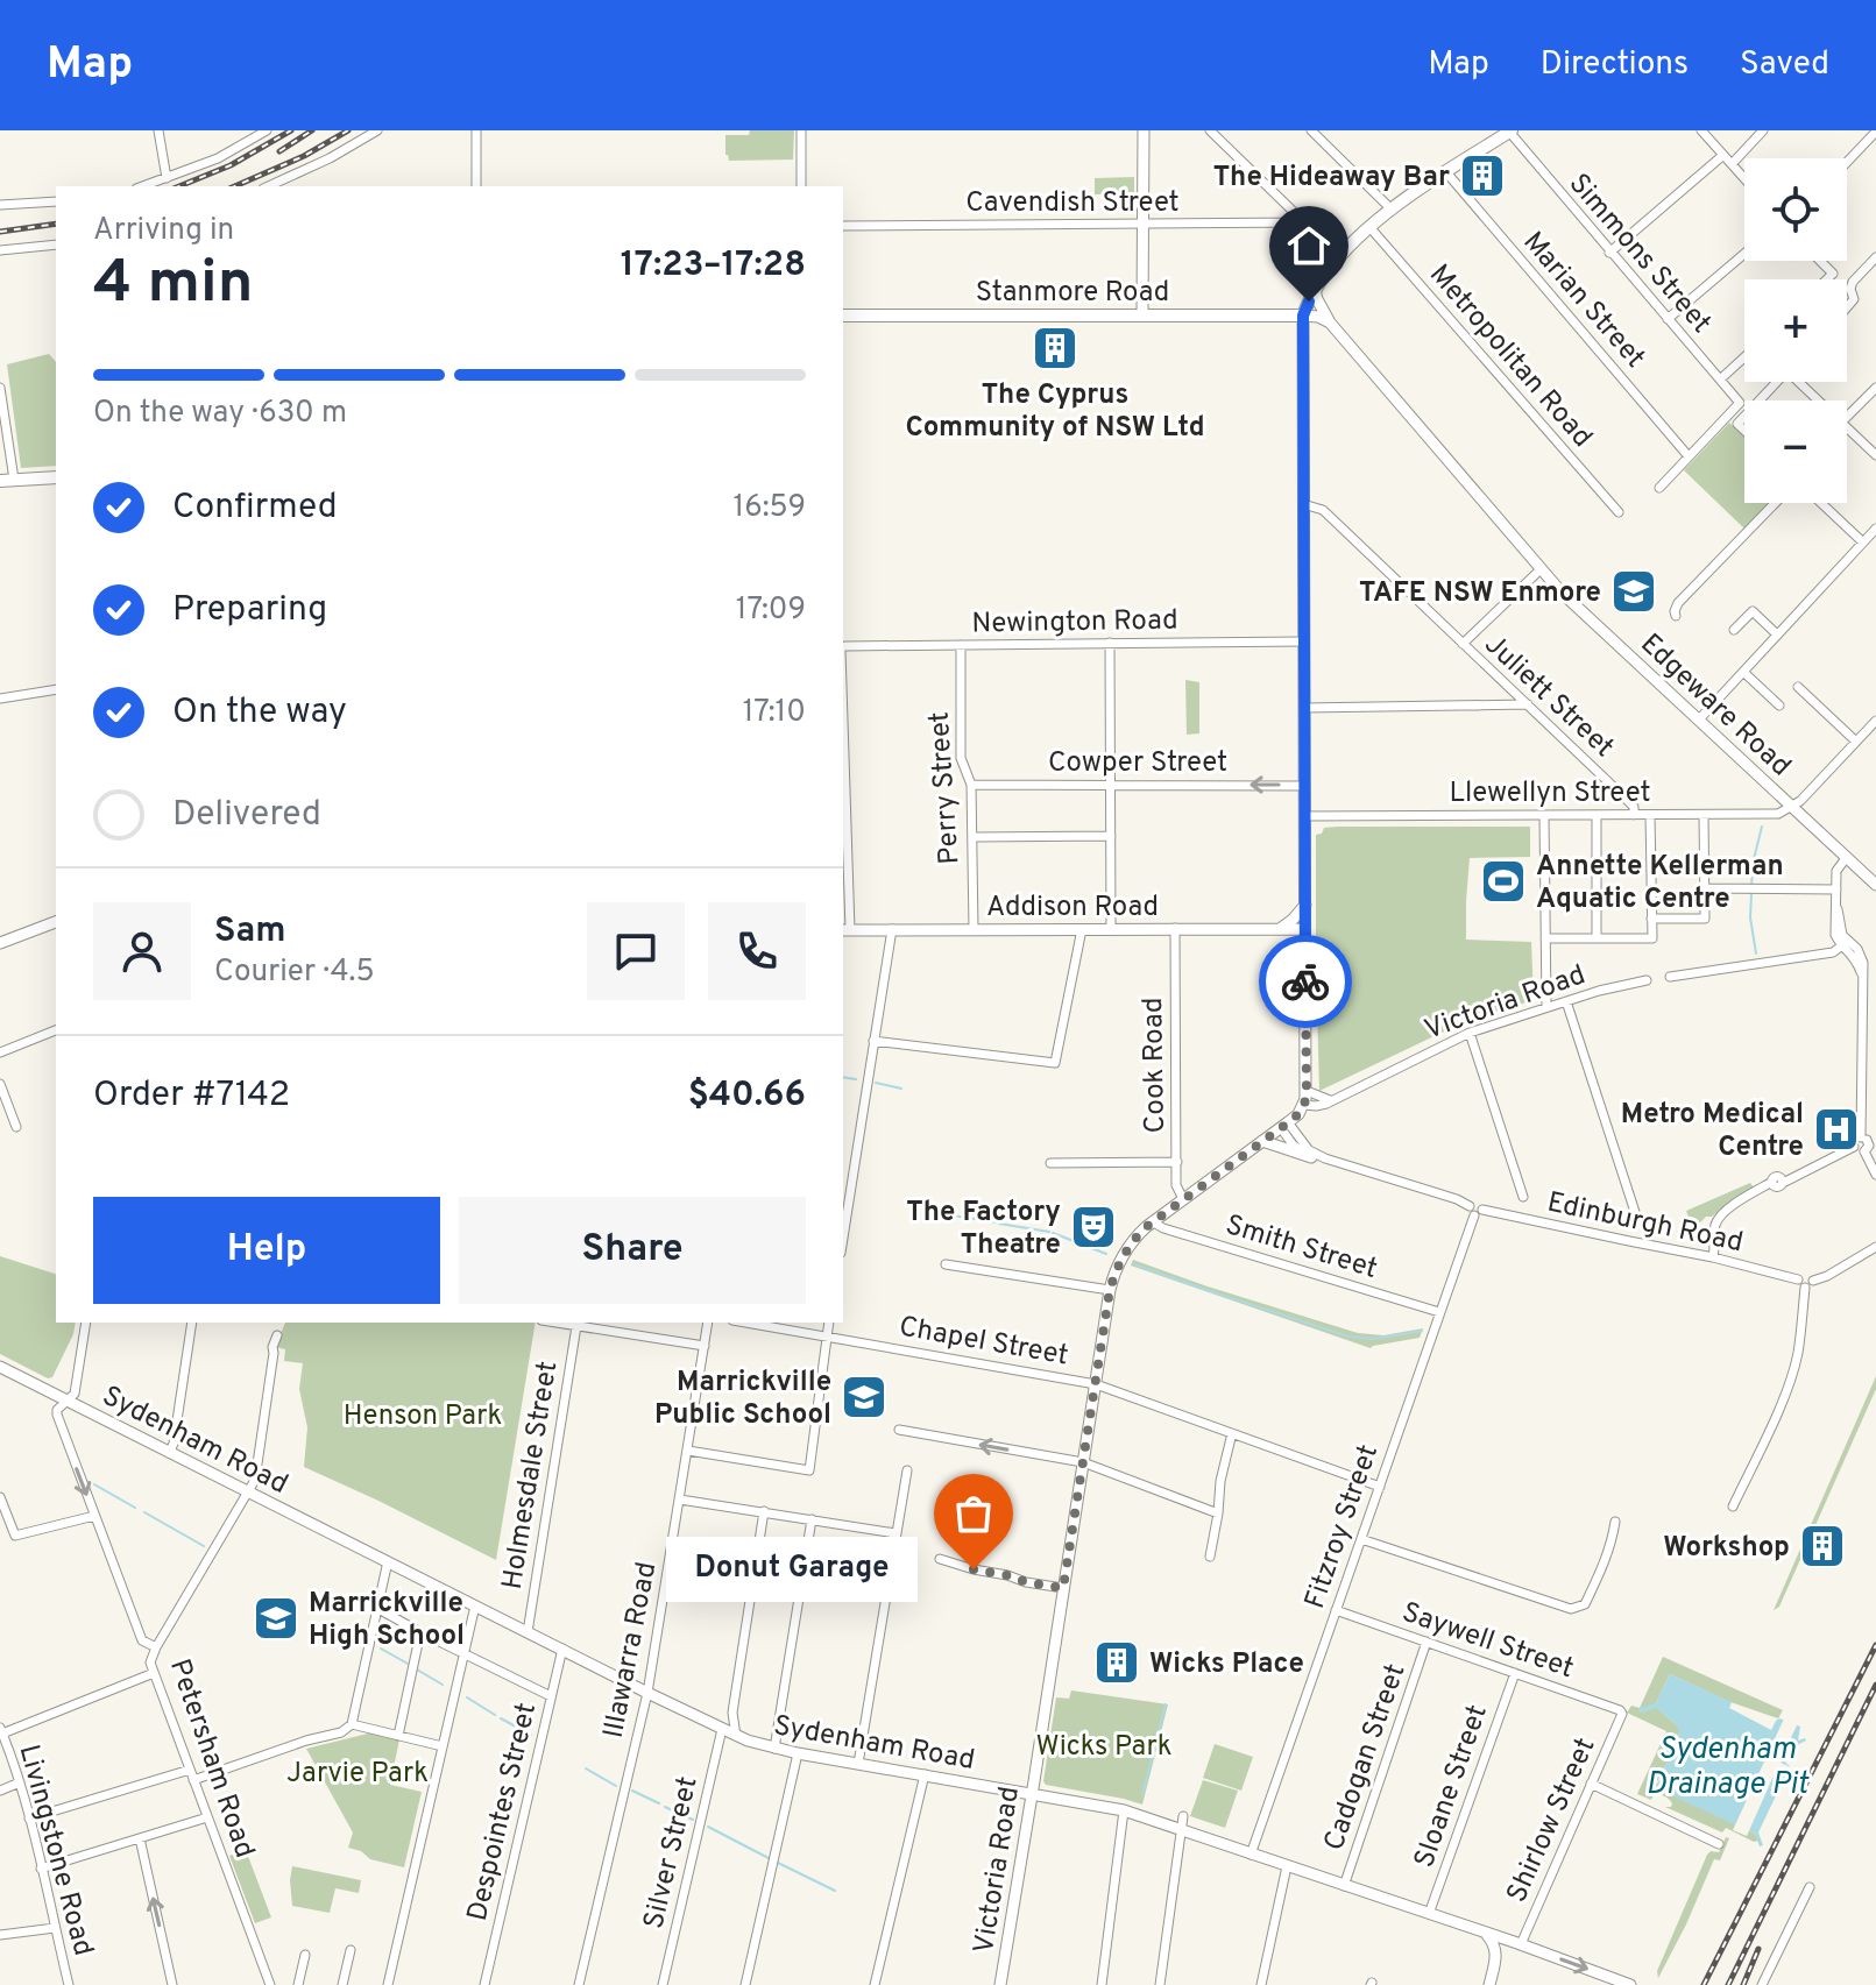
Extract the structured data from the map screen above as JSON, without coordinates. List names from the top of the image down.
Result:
{
  "streets": {
    "highway": ["Stanmore Road"],
    "main road": [
      "Edgeware Road",
      "Addison Road",
      "Victoria Road",
      "Sydenham Road"
    ],
    "street": [
      "Cavendish Street",
      "Simmons Street",
      "Marian Street",
      "Metropolitan Road",
      "Newington Road",
      "Juliett Street",
      "Cowper Street",
      "Perry Street",
      "Llewellyn Street",
      "Cook Road",
      "Edinburgh Road",
      "Smith Street",
      "Chapel Street",
      "Holmesdale Street",
      "Fitzroy Street",
      "Saywell Street",
      "Illawarra Road",
      "Cadogan Street",
      "Petersham Road",
      "Sloane Street",
      "Despointes Street",
      "Shirlow Street",
      "Livingstone Road",
      "Silver Street"
    ]
  },
  "crossings": [
    ["Simmons Street", "Marian Street"],
    ["Newington Road", "Perry Street"],
    ["Juliett Street", "Llewellyn Street"],
    ["Edgeware Road", "Llewellyn Street"],
    ["Cowper Street", "Perry Street"],
    ["Perry Street", "Addison Road"],
    ["Addison Road", "Cook Road"],
    ["Victoria Road", "Cook Road"],
    ["Victoria Road", "Smith Street"],
    ["Victoria Road", "Chapel Street"],
    ["Victoria Road", "Sydenham Road"],
    ["Edinburgh Road", "Fitzroy Street"],
    ["Smith Street", "Fitzroy Street"],
    ["Chapel Street", "Fitzroy Street"],
    ["Sydenham Road", "Holmesdale Street"],
    ["Sydenham Road", "Fitzroy Street"],
    ["Sydenham Road", "Illawarra Road"],
    ["Sydenham Road", "Cadogan Street"],
    ["Sydenham Road", "Petersham Road"],
    ["Sydenham Road", "Sloane Street"],
    ["Sydenham Road", "Despointes Street"],
    ["Sydenham Road", "Shirlow Street"],
    ["Sydenham Road", "Silver Street"],
    ["Fitzroy Street", "Saywell Street"],
    ["Saywell Street", "Cadogan Street"],
    ["Saywell Street", "Sloane Street"],
    ["Saywell Street", "Shirlow Street"]
  ],
  "one_way": ["Cowper Street"],
  "water": ["Sydenham Drainage Pit"],
  "parks": ["Henson Park", "Wicks Park", "Jarvie Park"],
  "places": {
    "building": [
      "The Hideaway Bar",
      "The Cyprus Community of NSW Ltd",
      "Workshop",
      "Wicks Place"
    ],
    "school or university": ["TAFE NSW Enmore", "Marrickville Public School", "Marrickville High School"],
    "sports": ["Annette Kellerman Aquatic Centre"],
    "hospital": ["Metro Medical Centre"],
    "theatre": ["The Factory Theatre"],
    "other": ["Donut Garage"]
  },
  "page": {
    "header": "Map",
    "nav": ["Map", "Directions", "Saved"],
    "map_buttons": ["+", "−"],
    "heading": ["4 min", "Arriving in", "17:23–17:28"],
    "panel": [
      "Sam",
      "Courier · 4.5",
      "Order #7142",
      "$40.66"
    ],
    "bar": "On the way · 630 m",
    "list": [
      ["Confirmed", "16:59"],
      ["Preparing", "17:09"],
      ["On the way", "17:10"],
      "Delivered"
    ],
    "buttons": ["Help", "Share"],
    "bubble": "Donut Garage"
  }
}
